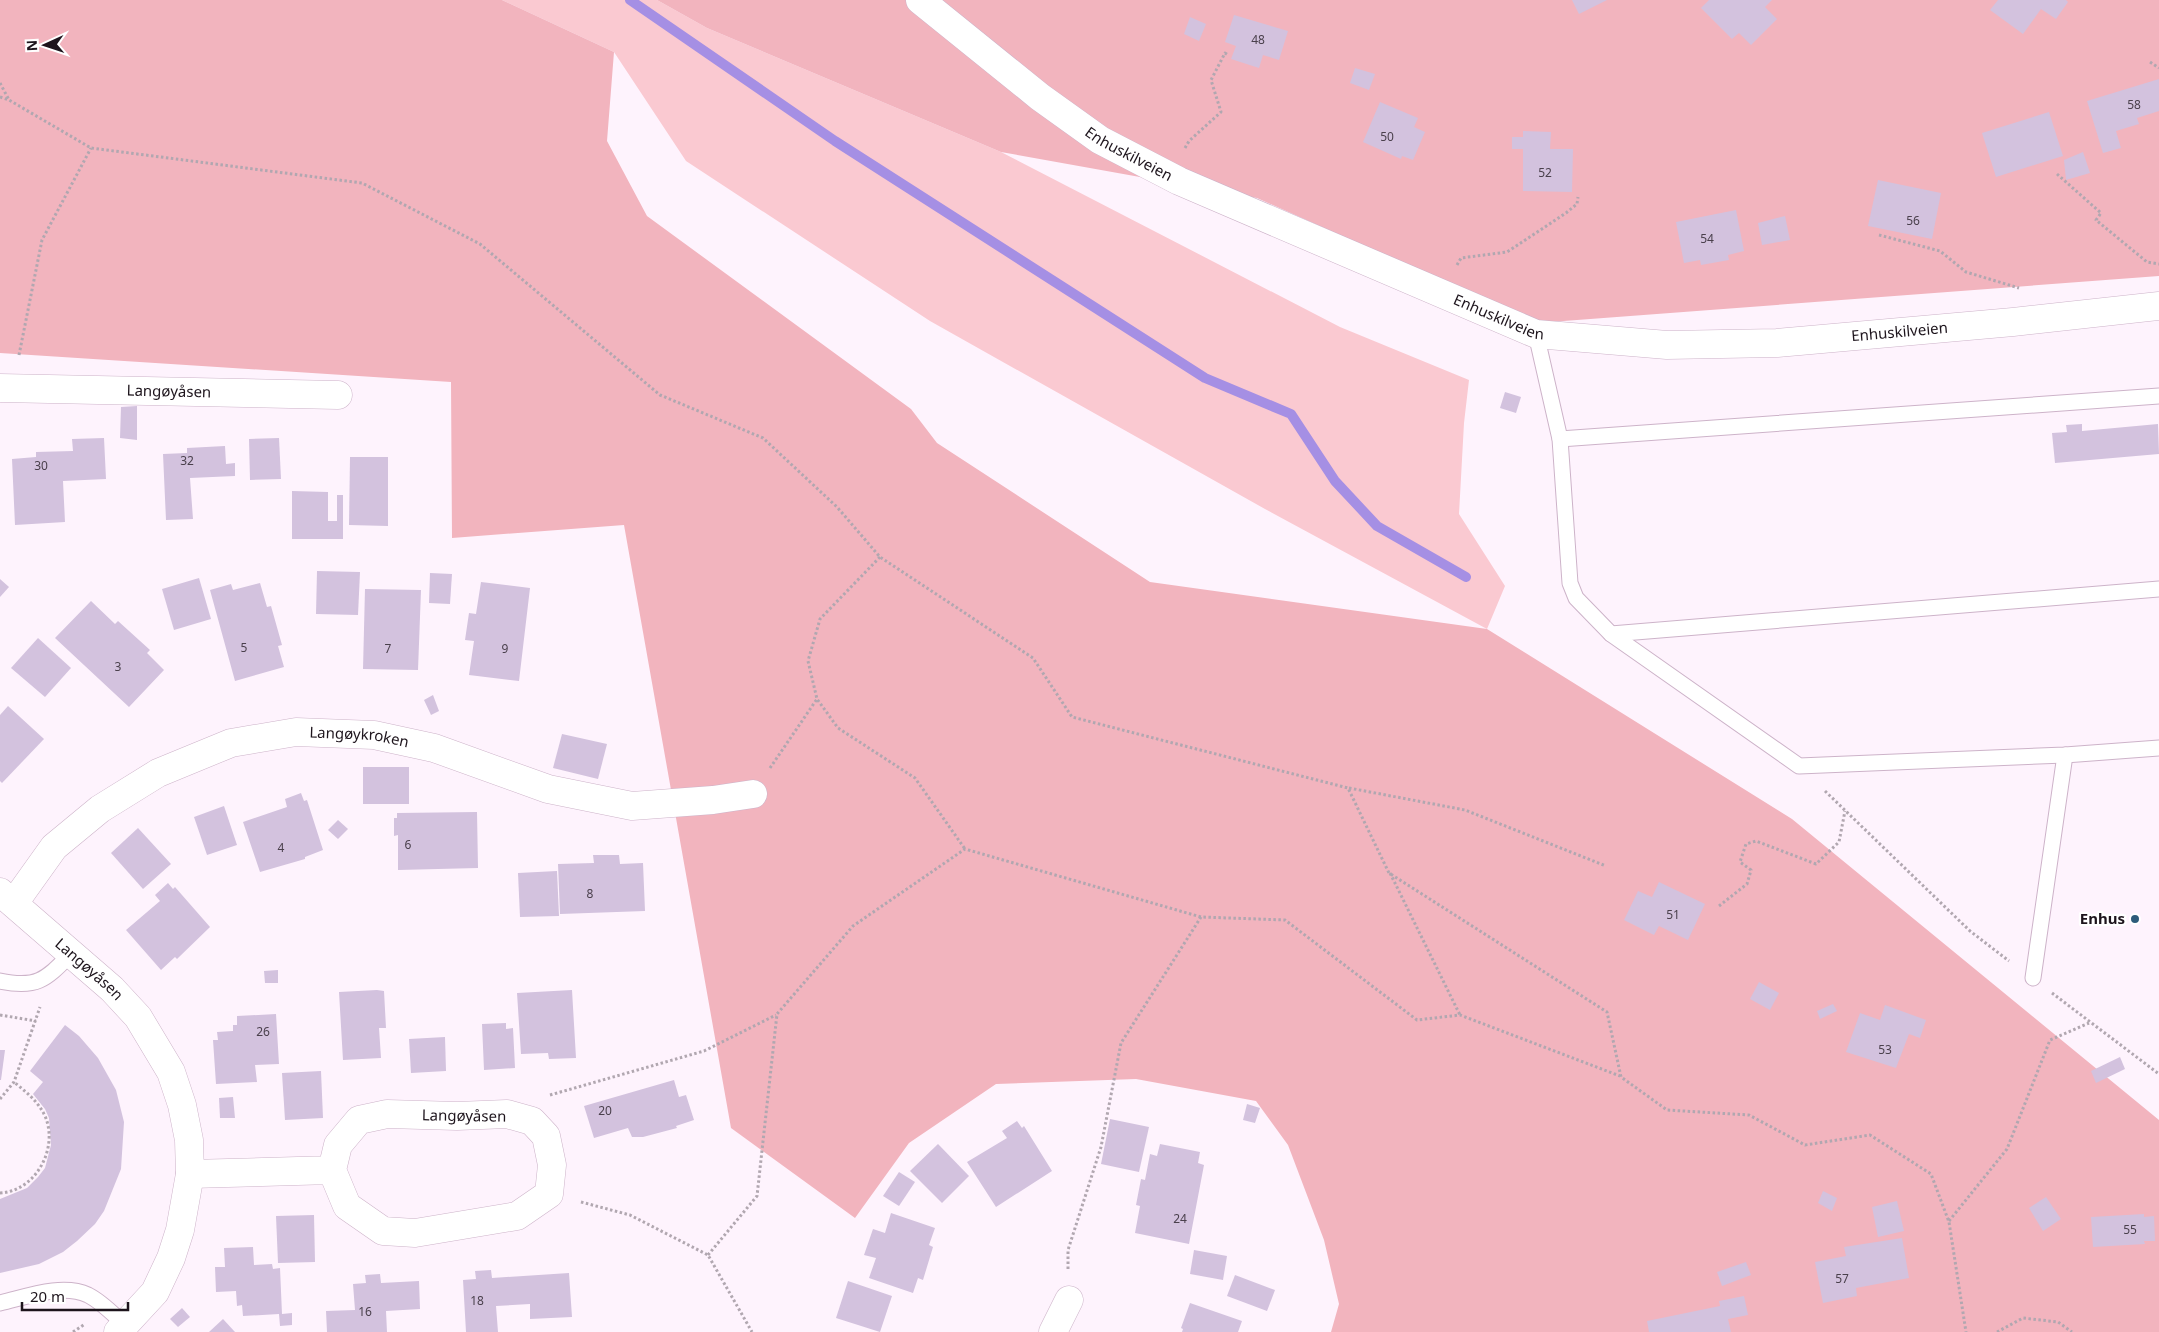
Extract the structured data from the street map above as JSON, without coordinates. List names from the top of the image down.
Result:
{
  "streets": {
    "street": ["Enhuskilveien", "Langøyåsen", "Langøykroken"]
  },
  "crossings": [
    ["Langøyåsen", "Langøykroken"]
  ],
  "places": ["Enhus"],
  "house_numbers": [
    "48",
    "58",
    "50",
    "52",
    "56",
    "54",
    "32",
    "30",
    "5",
    "7",
    "9",
    "3",
    "6",
    "4",
    "8",
    "51",
    "26",
    "53",
    "20",
    "24",
    "55",
    "57",
    "18",
    "16"
  ],
  "scale_bar": "20 m",
  "north": "left"
}
